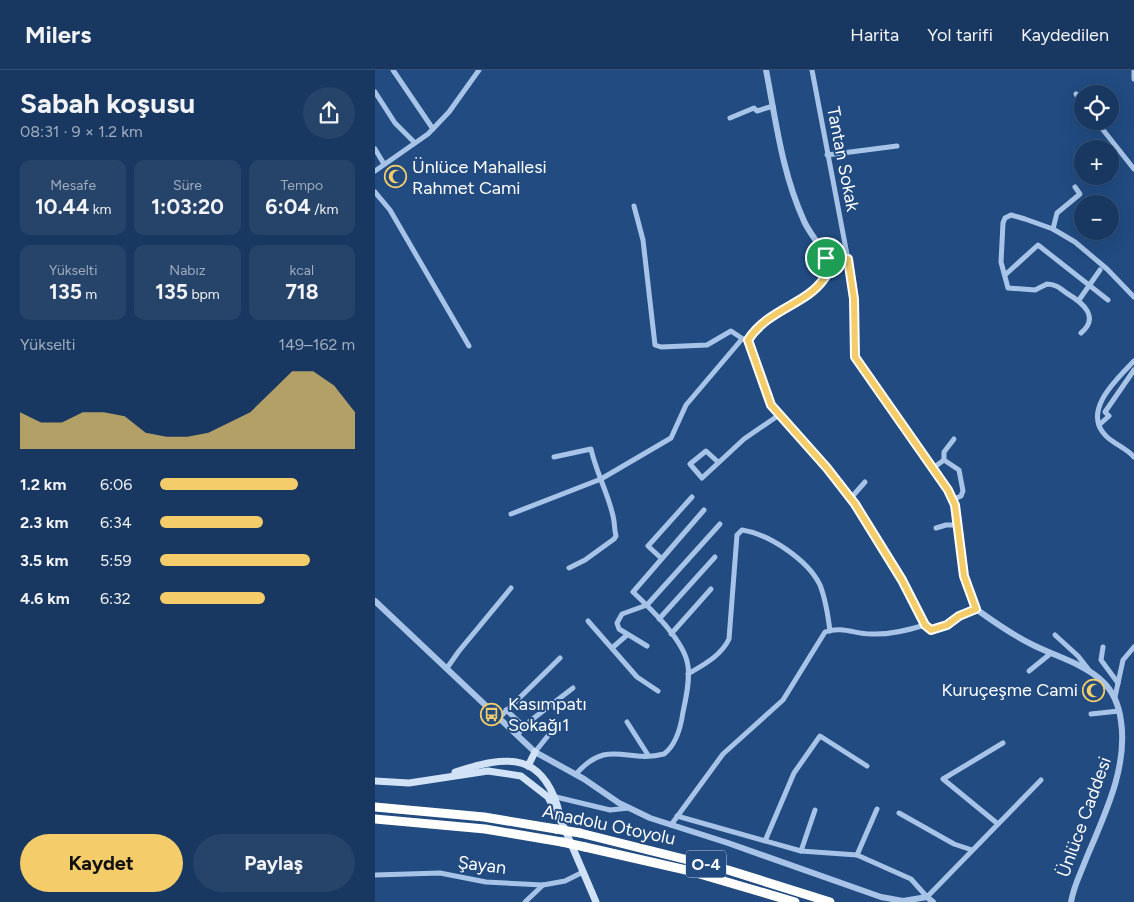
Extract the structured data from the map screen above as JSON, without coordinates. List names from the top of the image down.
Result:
{
  "streets": {
    "highway": ["Anadolu Otoyolu", "O-4"],
    "street": ["Tantan Sokak", "Ünlüce Caddesi", "Şayan"]
  },
  "crossings": [
    ["Tantan Sokak", "Ünlüce Caddesi"]
  ],
  "places": {
    "mosque": ["Ünlüce Mahallesi Rahmet Cami", "Kuruçeşme Cami"],
    "bus stop": ["Kasımpatı Sokağı1"]
  },
  "page": {
    "header": "Milers",
    "nav": ["Harita", "Yol tarifi", "Kaydedilen"],
    "heading": ["Sabah koşusu", "08:31 · 9 × 1.2 km"],
    "map_buttons": ["+", "−"],
    "stats": [
      ["Mesafe", "10.44 km"],
      ["Süre", "1:03:20"],
      ["Tempo", "6:04 /km"],
      ["Yükselti", "135 m"],
      ["Nabız", "135 bpm"],
      ["kcal", "718"]
    ],
    "chart": ["Yükselti", "149–162 m"],
    "list": [
      {
        "name": "1.2 km",
        "note": "6:06"
      },
      {
        "name": "2.3 km",
        "note": "6:34"
      },
      {
        "name": "3.5 km",
        "note": "5:59"
      },
      {
        "name": "4.6 km",
        "note": "6:32"
      }
    ],
    "buttons": ["Kaydet", "Paylaş"]
  }
}
